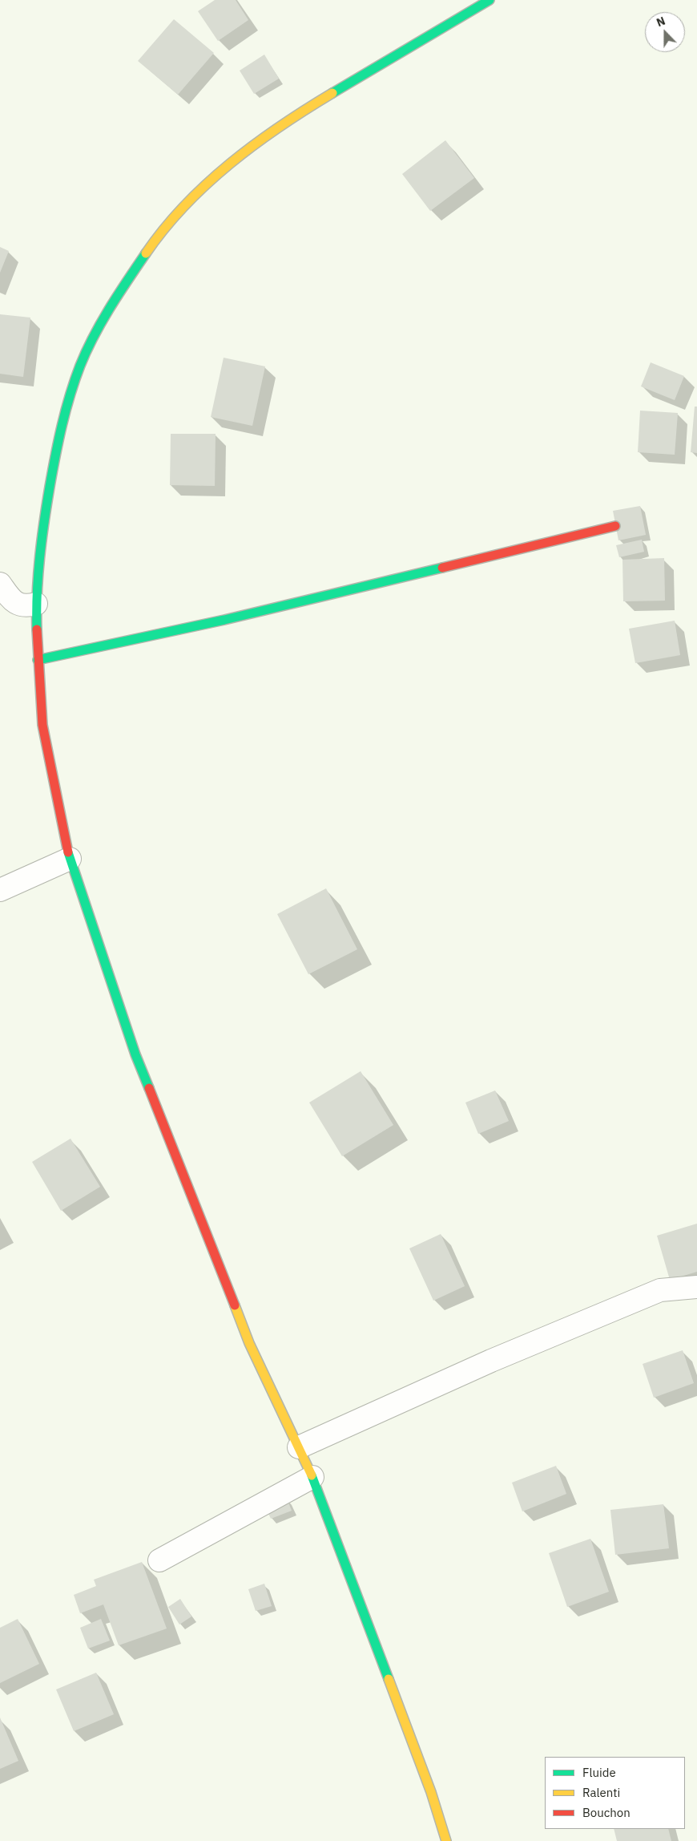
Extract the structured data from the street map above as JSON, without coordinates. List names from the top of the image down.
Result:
{
  "legend": ["Fluide", "Ralenti", "Bouchon"],
  "north": "top"
}
